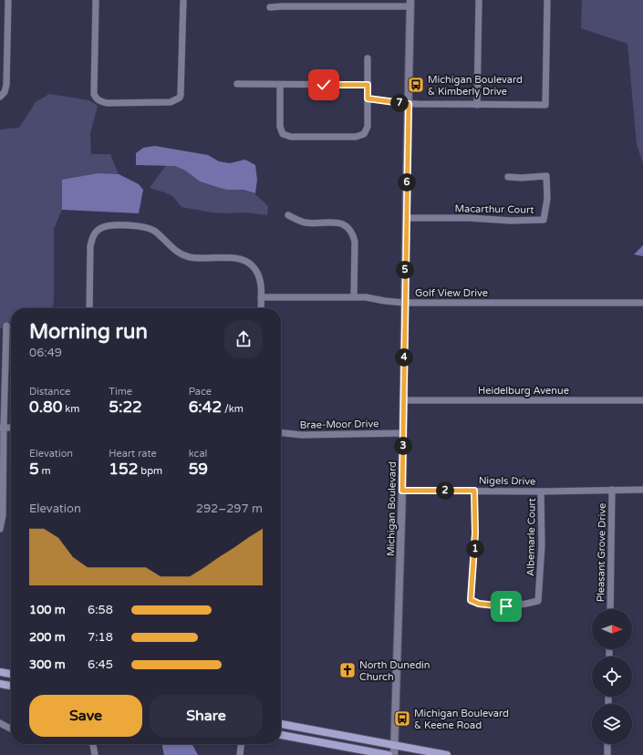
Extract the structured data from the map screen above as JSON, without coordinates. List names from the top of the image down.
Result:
{
  "streets": {
    "street": [
      "Macarthur Court",
      "Golf View Drive",
      "Heidelburg Avenue",
      "Brae-Moor Drive",
      "Nigels Drive",
      "Michigan Boulevard",
      "Albemarle Court",
      "Pleasant Grove Drive"
    ]
  },
  "crossings": [
    ["Macarthur Court", "Michigan Boulevard"],
    ["Golf View Drive", "Michigan Boulevard"],
    ["Heidelburg Avenue", "Michigan Boulevard"],
    ["Brae-Moor Drive", "Michigan Boulevard"],
    ["Nigels Drive", "Michigan Boulevard"],
    ["Nigels Drive", "Albemarle Court"],
    ["Nigels Drive", "Pleasant Grove Drive"]
  ],
  "places": {
    "bus stop": ["Michigan Boulevard & Kimberly Drive", "Michigan Boulevard & Keene Road"],
    "church": ["North Dunedin Church"]
  },
  "north": "right",
  "page": {
    "pins": [
      "7",
      "6",
      "5",
      "4",
      "3",
      "2",
      "1"
    ],
    "heading": ["Morning run", "06:49"],
    "stats": [
      ["Distance", "0.80 km"],
      ["Time", "5:22"],
      ["Pace", "6:42 /km"],
      ["Elevation", "5 m"],
      ["Heart rate", "152 bpm"],
      ["kcal", "59"]
    ],
    "chart": ["Elevation", "292–297 m"],
    "list": [
      {
        "name": "100 m",
        "note": "6:58"
      },
      {
        "name": "200 m",
        "note": "7:18"
      },
      {
        "name": "300 m",
        "note": "6:45"
      }
    ],
    "buttons": ["Save", "Share"]
  }
}
